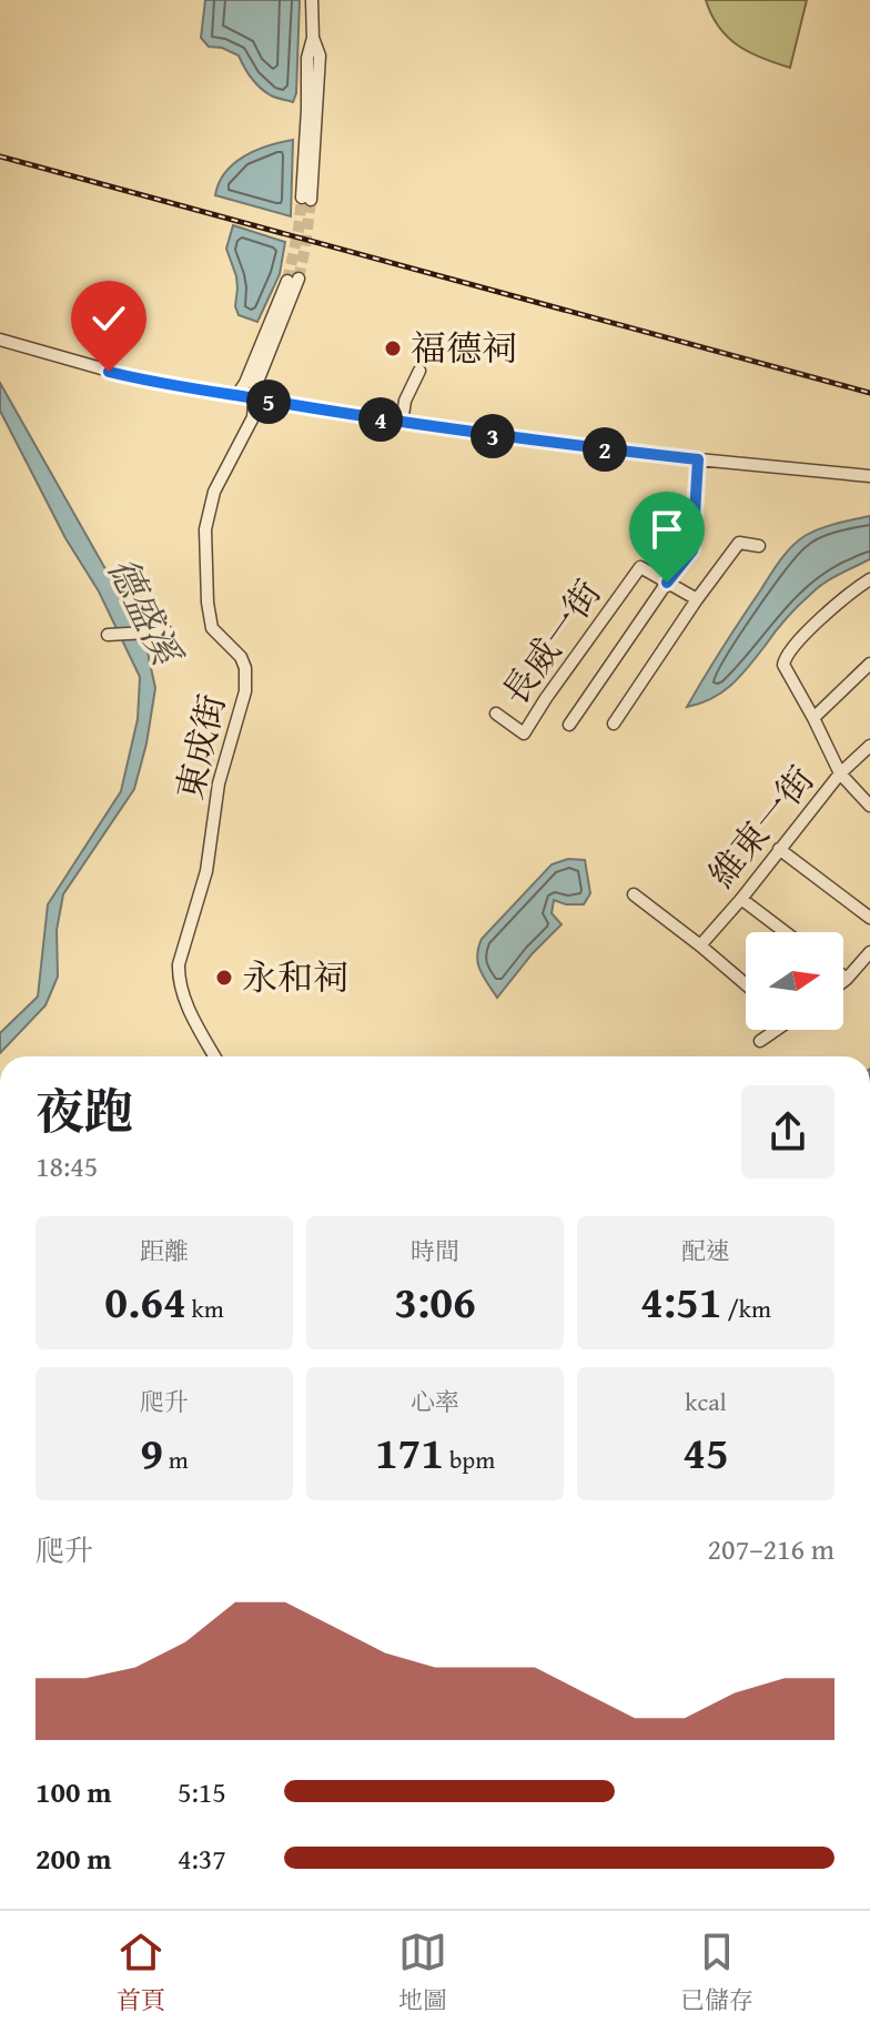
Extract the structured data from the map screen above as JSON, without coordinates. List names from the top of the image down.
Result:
{
  "streets": {
    "street": ["長威一街", "東成街", "維東一街"]
  },
  "water": ["德盛溪"],
  "places": ["福德祠", "永和祠"],
  "north": "right",
  "page": {
    "pins": [
      "5",
      "4",
      "3",
      "2"
    ],
    "heading": ["夜跑", "18:45"],
    "stats": [
      ["距離", "0.64 km"],
      ["時間", "3:06"],
      ["配速", "4:51 /km"],
      ["爬升", "9 m"],
      ["心率", "171 bpm"],
      ["kcal", "45"]
    ],
    "chart": ["爬升", "207–216 m"],
    "list": [
      {
        "name": "100 m",
        "note": "5:15"
      },
      {
        "name": "200 m",
        "note": "4:37"
      }
    ],
    "tabs": ["首頁", "地圖", "已儲存"]
  }
}
